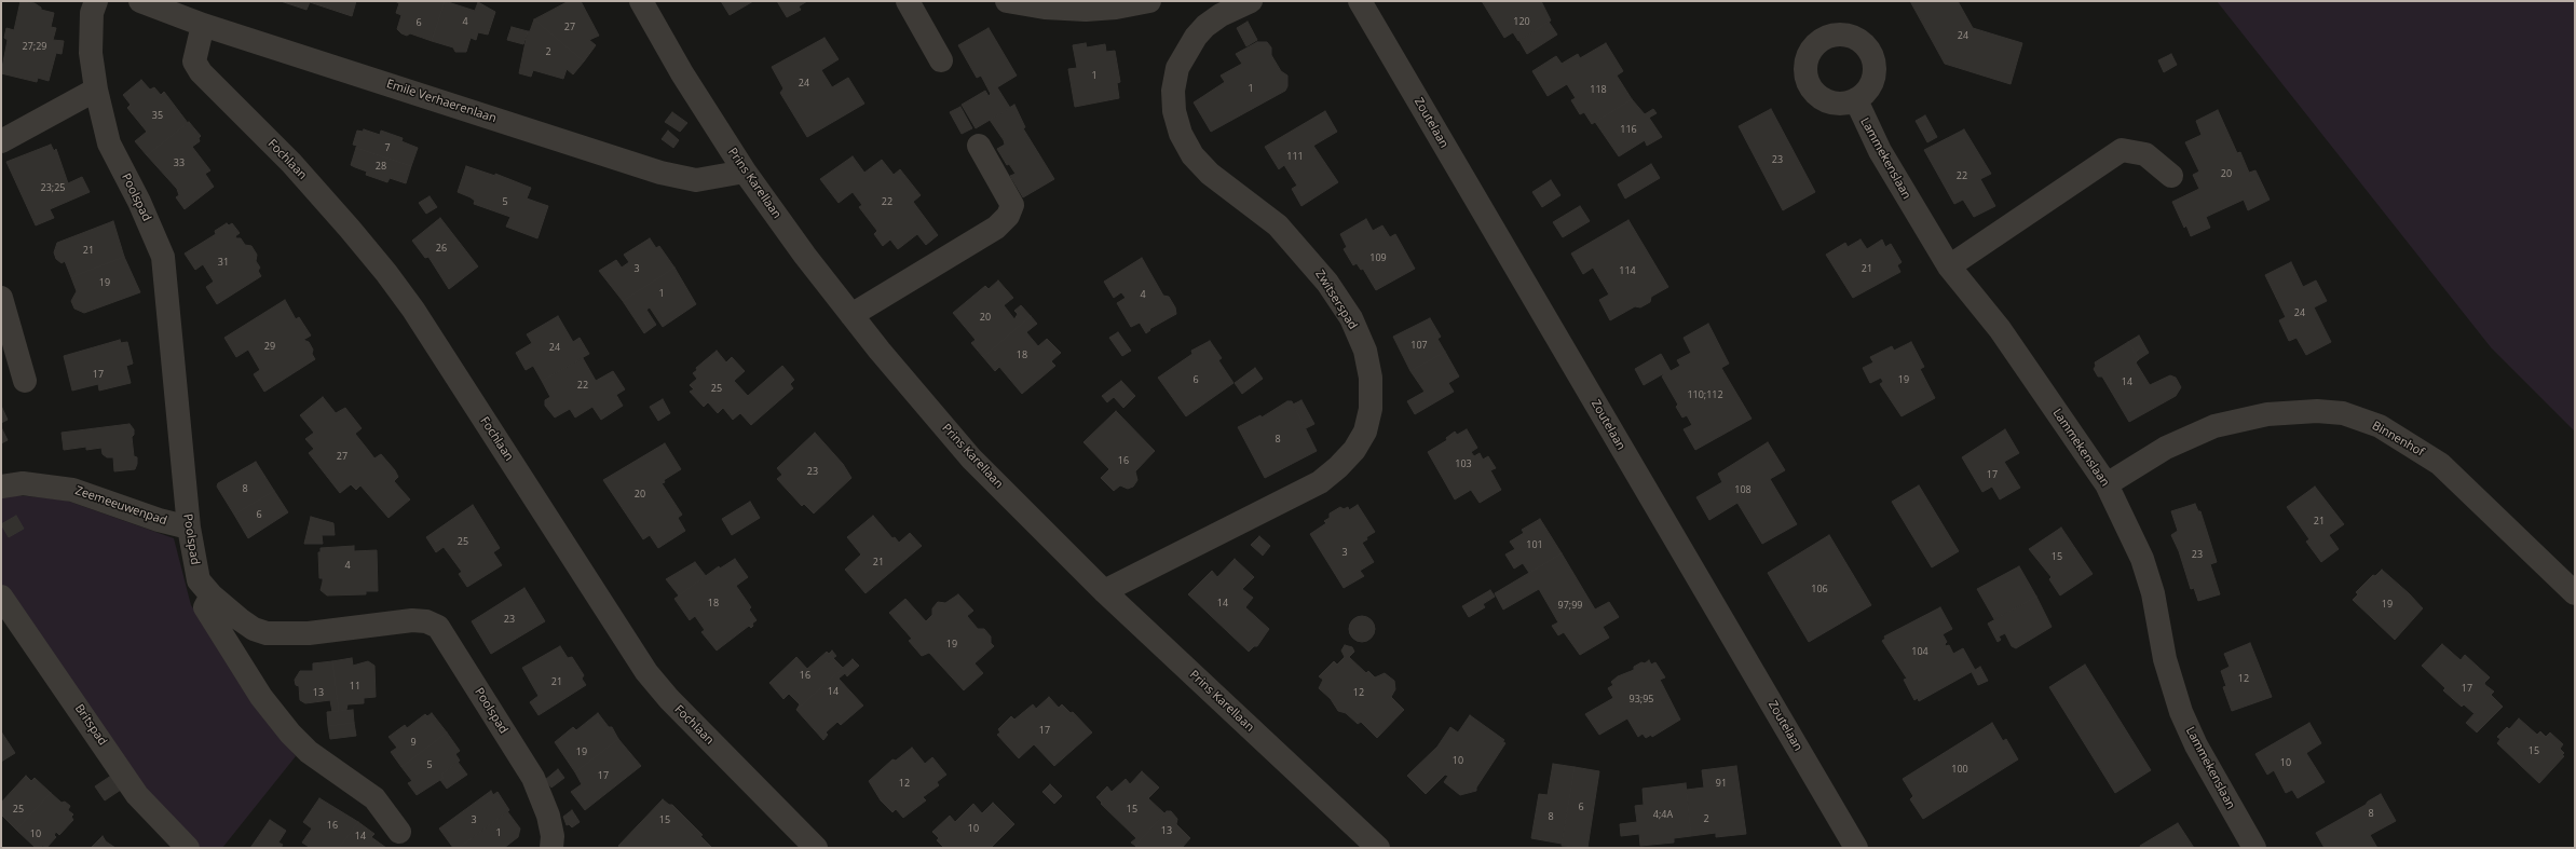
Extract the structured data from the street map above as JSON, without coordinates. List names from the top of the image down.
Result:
{
  "streets": {
    "street": [
      "Emile Verhaerenlaan",
      "Zoutelaan",
      "Lammekenslaan",
      "Fochlaan",
      "Prins Karellaan",
      "Poolspad",
      "Zwitserspad",
      "Binnenhof",
      "Zeemeeuwenpad",
      "Britspad"
    ]
  },
  "crossings": [
    ["Emile Verhaerenlaan", "Fochlaan"],
    ["Emile Verhaerenlaan", "Prins Karellaan"],
    ["Lammekenslaan", "Binnenhof"],
    ["Prins Karellaan", "Zwitserspad"],
    ["Poolspad", "Zeemeeuwenpad"]
  ],
  "house_numbers": [
    "4",
    "120",
    "6",
    "27",
    "24",
    "27;29",
    "2",
    "1",
    "24",
    "1",
    "118",
    "35",
    "116",
    "7",
    "111",
    "23",
    "33",
    "28",
    "20",
    "22",
    "23;25",
    "5",
    "22",
    "26",
    "21",
    "109",
    "31",
    "3",
    "21",
    "114",
    "19",
    "1",
    "4",
    "24",
    "20",
    "107",
    "29",
    "24",
    "18",
    "17",
    "6",
    "19",
    "14",
    "22",
    "25",
    "110;112",
    "8",
    "27",
    "16",
    "103",
    "23",
    "17",
    "8",
    "108",
    "20",
    "6",
    "21",
    "25",
    "101",
    "3",
    "23",
    "15",
    "21",
    "4",
    "106",
    "18",
    "14",
    "19",
    "97;99",
    "23",
    "19",
    "104",
    "16",
    "12",
    "21",
    "11",
    "17",
    "14",
    "13",
    "12",
    "93;95",
    "17",
    "9",
    "15",
    "19",
    "10",
    "10",
    "5",
    "100",
    "17",
    "12",
    "91",
    "6",
    "25",
    "15",
    "8",
    "4;4A",
    "8",
    "2",
    "3",
    "15",
    "16",
    "10",
    "13",
    "1",
    "10",
    "14"
  ]
}
